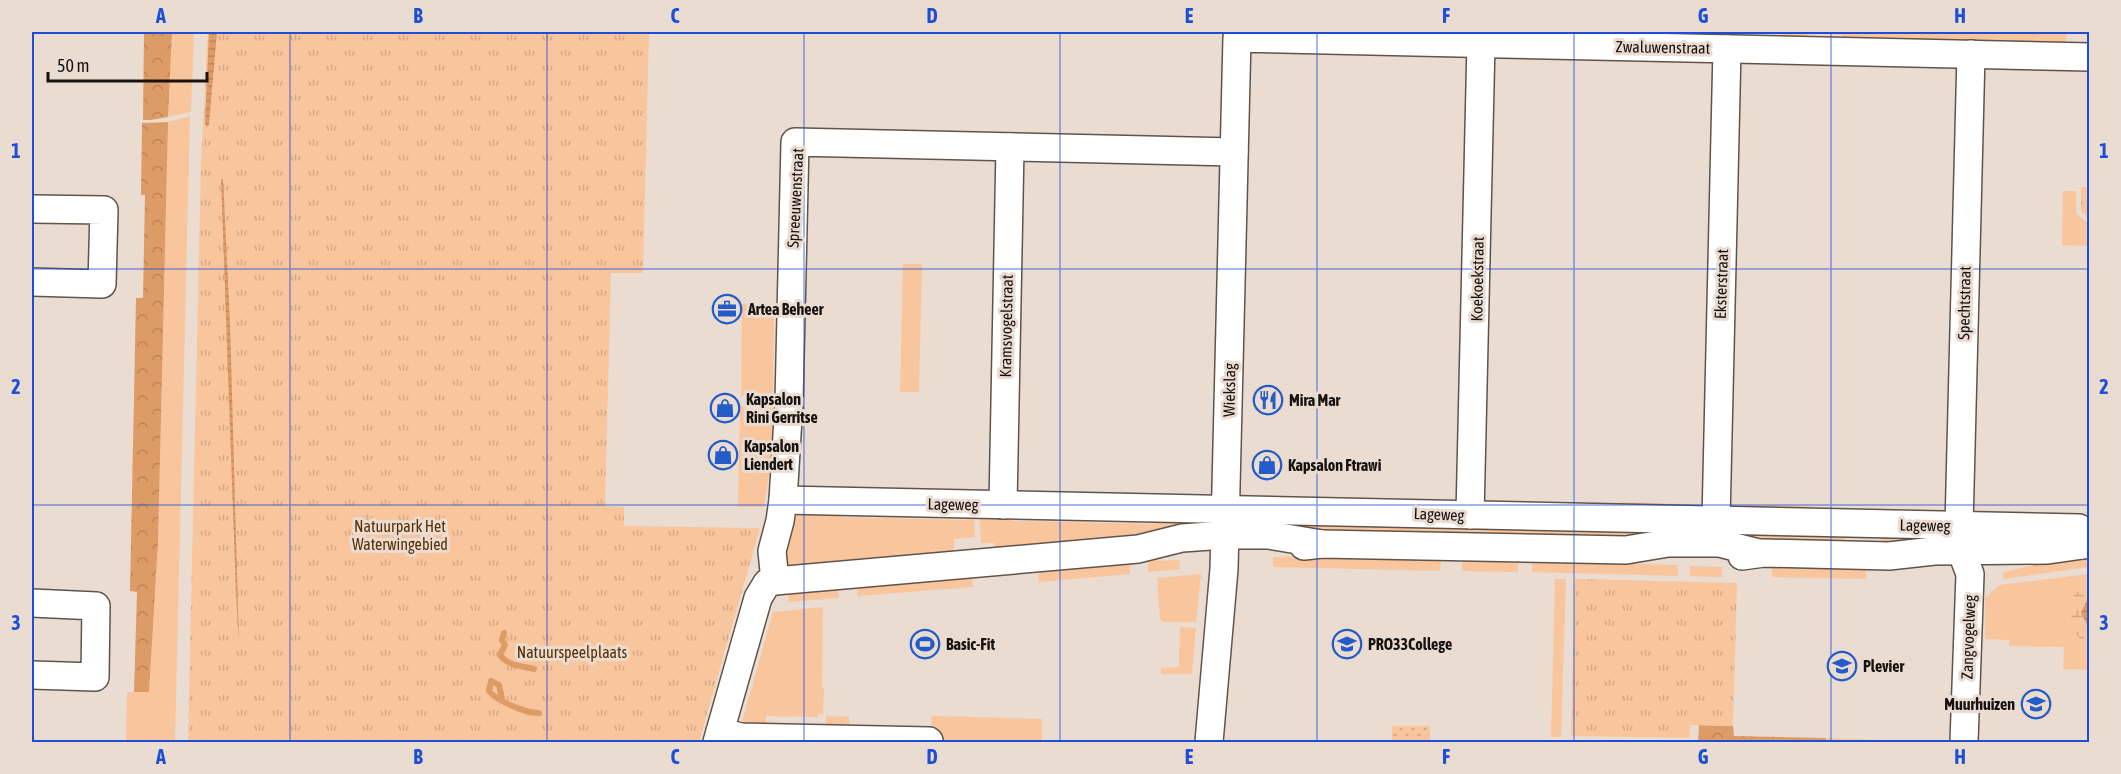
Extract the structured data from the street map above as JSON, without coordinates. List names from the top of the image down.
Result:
{
  "streets": {
    "street": [
      "Zwaluwenstraat",
      "Spreeuwenstraat",
      "Koekoekstraat",
      "Eksterstraat",
      "Spechtstraat",
      "Kramsvogelstraat",
      "Wiekslag",
      "Lageweg",
      "Zangvogelweg"
    ]
  },
  "crossings": [
    ["Zwaluwenstraat", "Koekoekstraat"],
    ["Zwaluwenstraat", "Eksterstraat"],
    ["Zwaluwenstraat", "Spechtstraat"],
    ["Zwaluwenstraat", "Wiekslag"],
    ["Spreeuwenstraat", "Kramsvogelstraat"],
    ["Spreeuwenstraat", "Wiekslag"],
    ["Spreeuwenstraat", "Lageweg"],
    ["Koekoekstraat", "Lageweg"],
    ["Eksterstraat", "Lageweg"],
    ["Spechtstraat", "Lageweg"],
    ["Spechtstraat", "Zangvogelweg"],
    ["Kramsvogelstraat", "Lageweg"],
    ["Wiekslag", "Lageweg"],
    ["Lageweg", "Zangvogelweg"]
  ],
  "parks": ["Natuurpark Het Waterwingebied", "Natuurspeelplaats"],
  "places": {
    "office": ["Artea Beheer"],
    "restaurant": ["Mira Mar"],
    "shop": ["Kapsalon Rini Gerritse", "Kapsalon Liendert", "Kapsalon Ftrawi"],
    "sports": ["Basic-Fit"],
    "school or university": ["PRO33College", "Plevier", "Muurhuizen"]
  },
  "scale_bar": "50 m",
  "grid": {
    "columns": [
      "A",
      "B",
      "C",
      "D",
      "E",
      "F",
      "G",
      "H"
    ],
    "rows": ["1", "2", "3"]
  }
}
